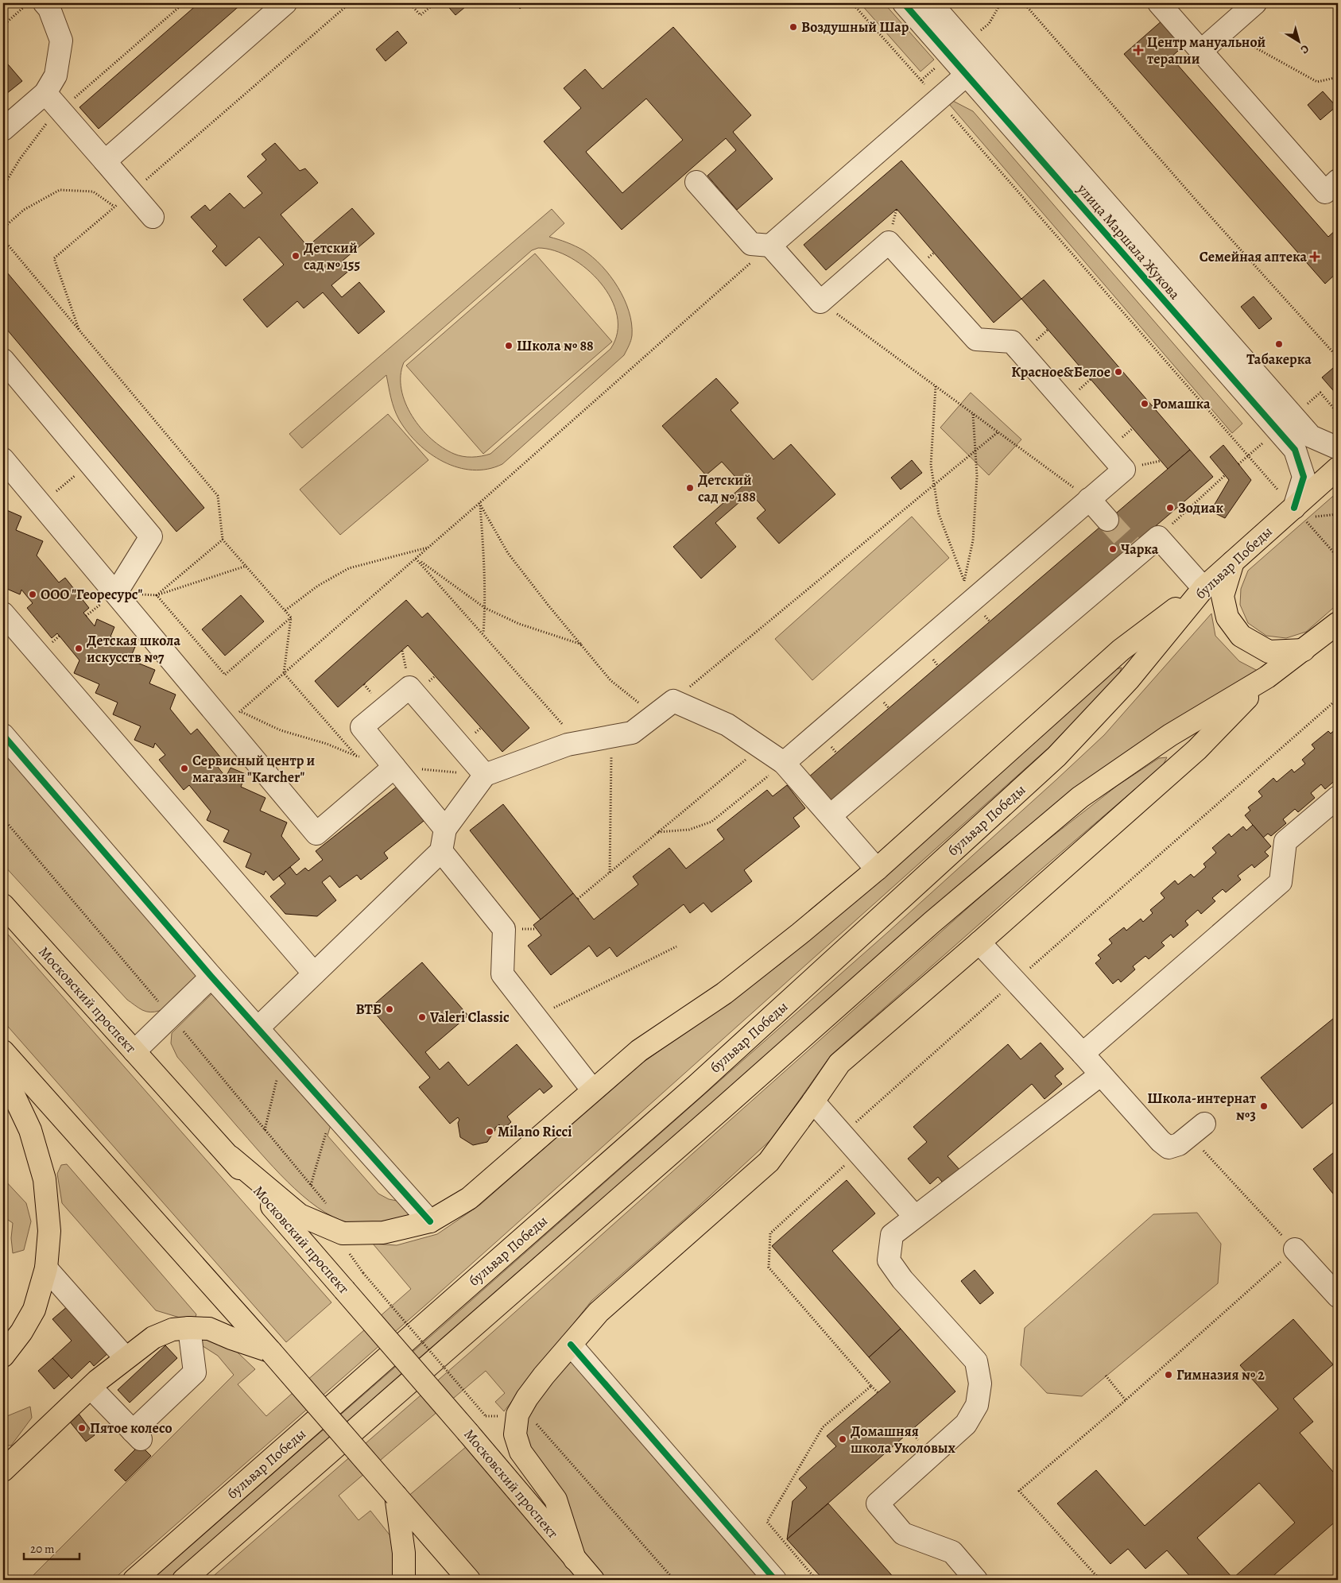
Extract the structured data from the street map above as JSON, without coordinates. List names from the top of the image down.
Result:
{
  "streets": {
    "main road": ["бульвар Победы", "Московский проспект"],
    "street": ["улица Маршала Жукова"]
  },
  "crossings": [
    ["улица Маршала Жукова", "бульвар Победы"]
  ],
  "places": {
    "other": [
      "Воздушный Шар",
      "Детский сад № 155",
      "Табакерка",
      "Школа № 88",
      "Красное&Белое",
      "Ромашка",
      "Детский сад № 188",
      "Зодиак",
      "Чарка",
      "ООО \"Георесурс\"",
      "Детская школа искусств №7",
      "Сервисный центр и магазин \"Karcher\"",
      "ВТБ",
      "Valeri Classic",
      "Школа-интернат №3",
      "Milano Ricci",
      "Гимназия № 2",
      "Пятое колесо",
      "Домашняя школа Уколовых"
    ],
    "health": ["Центр мануальной терапии", "Семейная аптека"]
  },
  "scale_bar": "20 m",
  "north": "bottom right"
}
